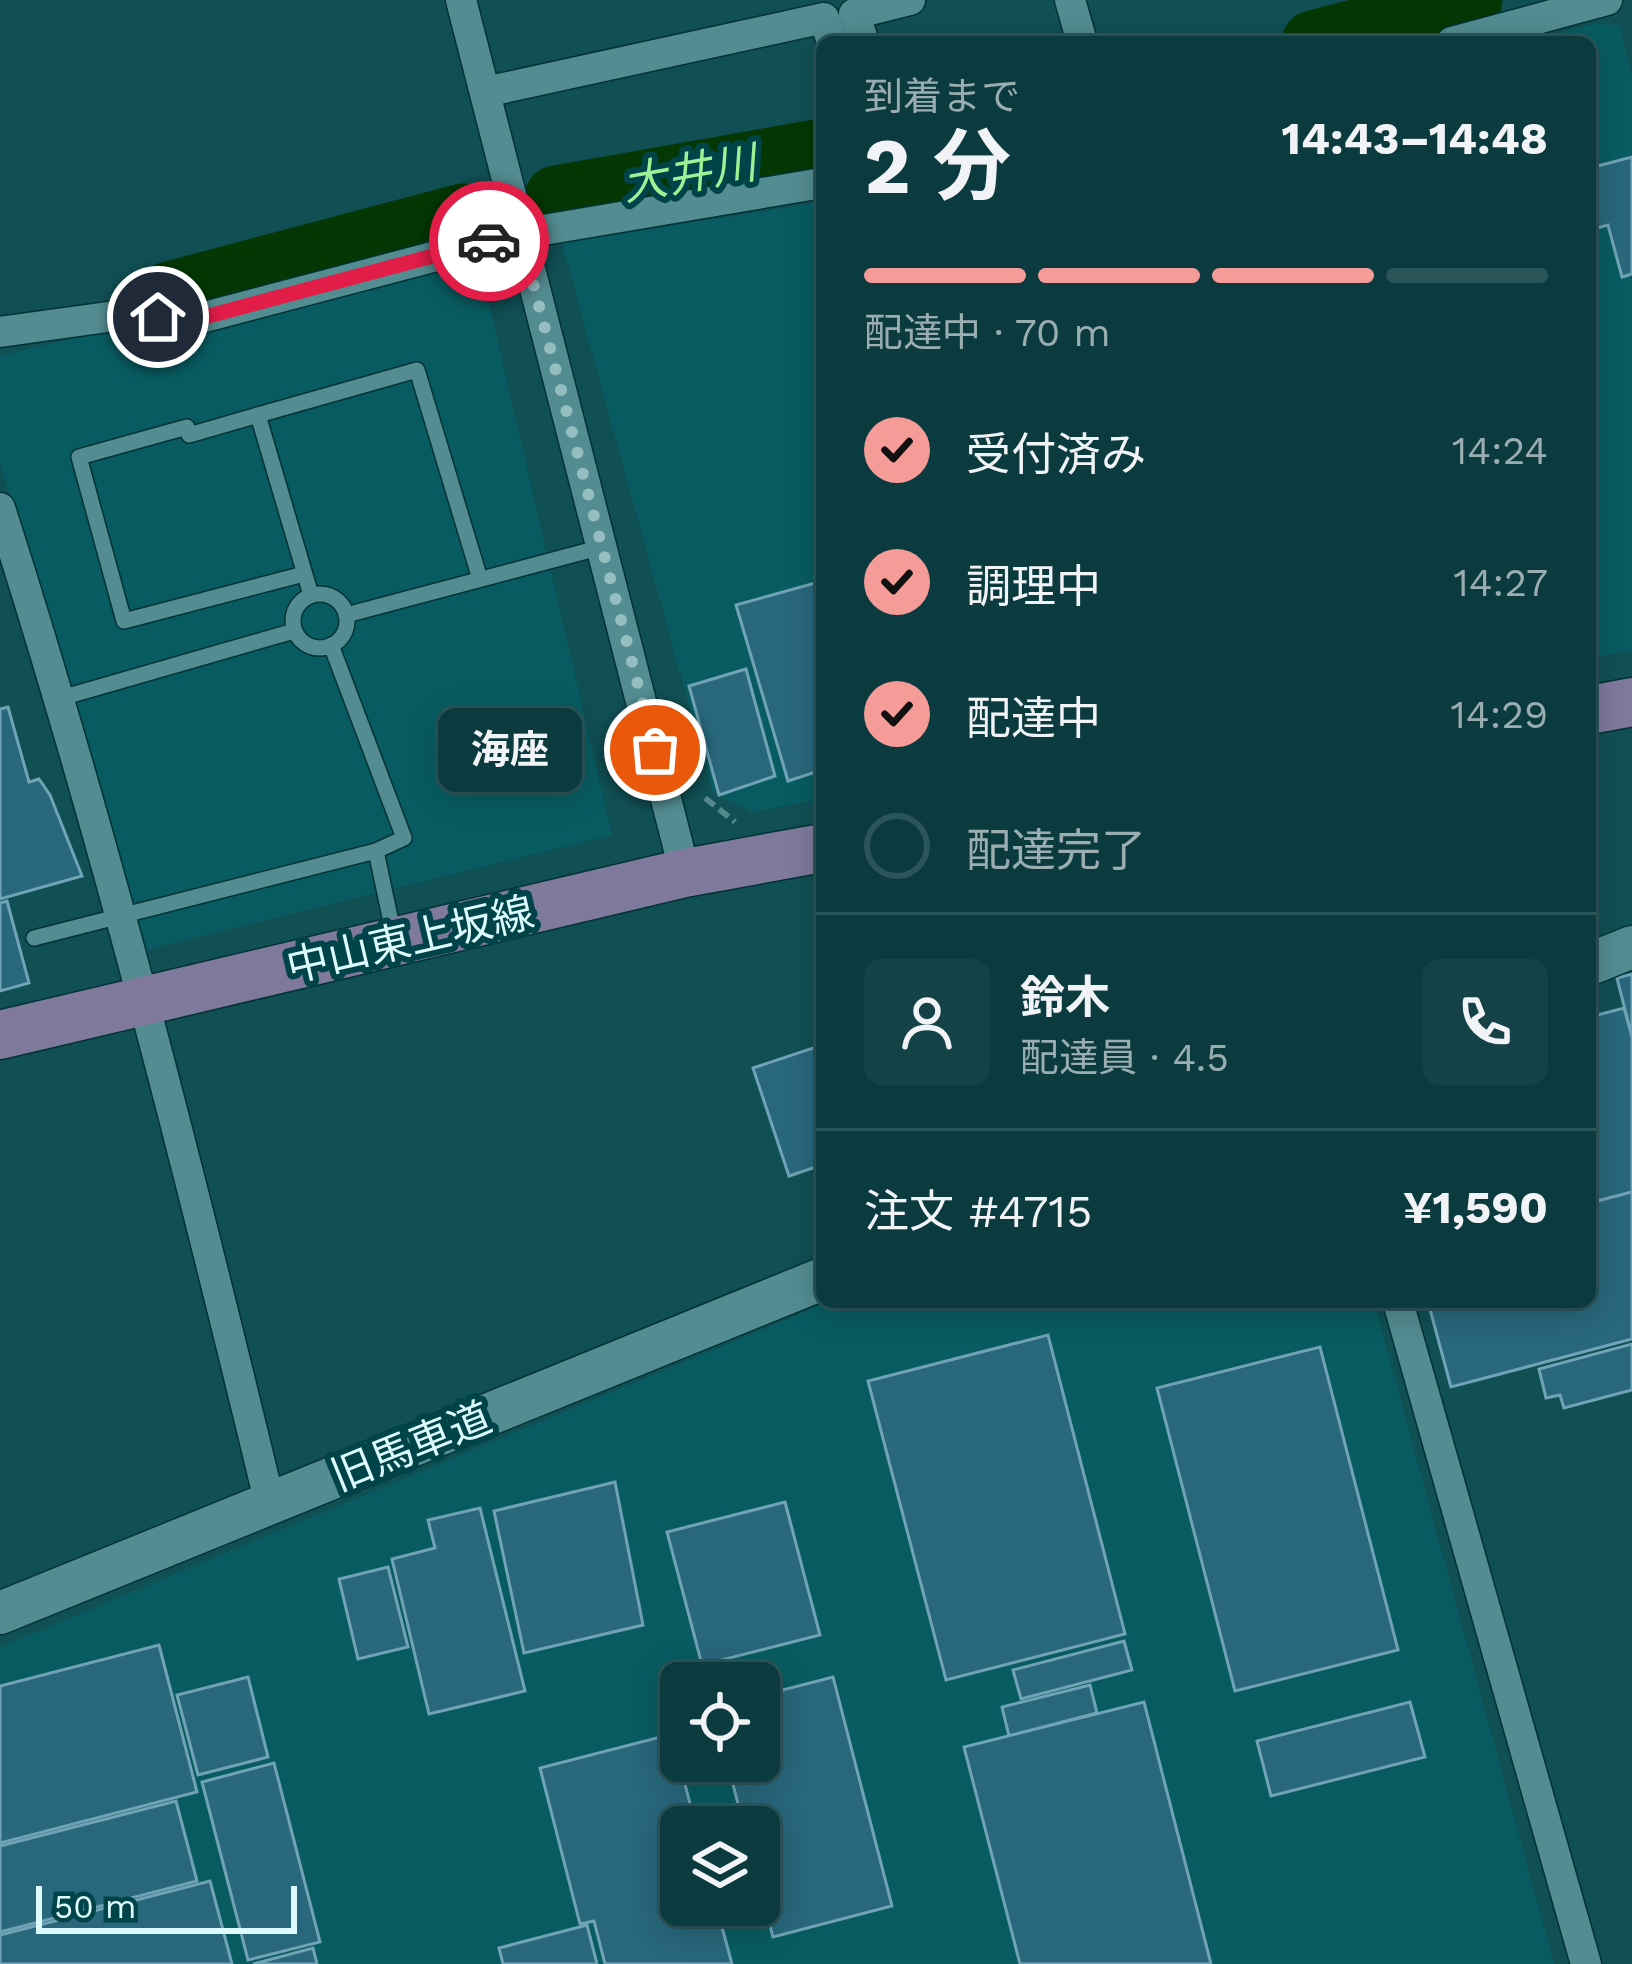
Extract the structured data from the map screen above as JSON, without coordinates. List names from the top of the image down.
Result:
{
  "streets": {
    "main road": ["中山東上坂線"],
    "street": ["旧馬車道"]
  },
  "water": ["大井川"],
  "places": ["海座"],
  "scale_bar": "50 m",
  "page": {
    "heading": ["2 分", "到着まで", "14:43–14:48"],
    "panel": [
      "鈴木",
      "配達員 · 4.5",
      "注文 #4715",
      "¥1,590"
    ],
    "bar": "配達中 · 70 m",
    "list": [
      ["受付済み", "14:24"],
      ["調理中", "14:27"],
      ["配達中", "14:29"],
      "配達完了"
    ],
    "bubble": "海座",
    "scale": "50 m"
  }
}
